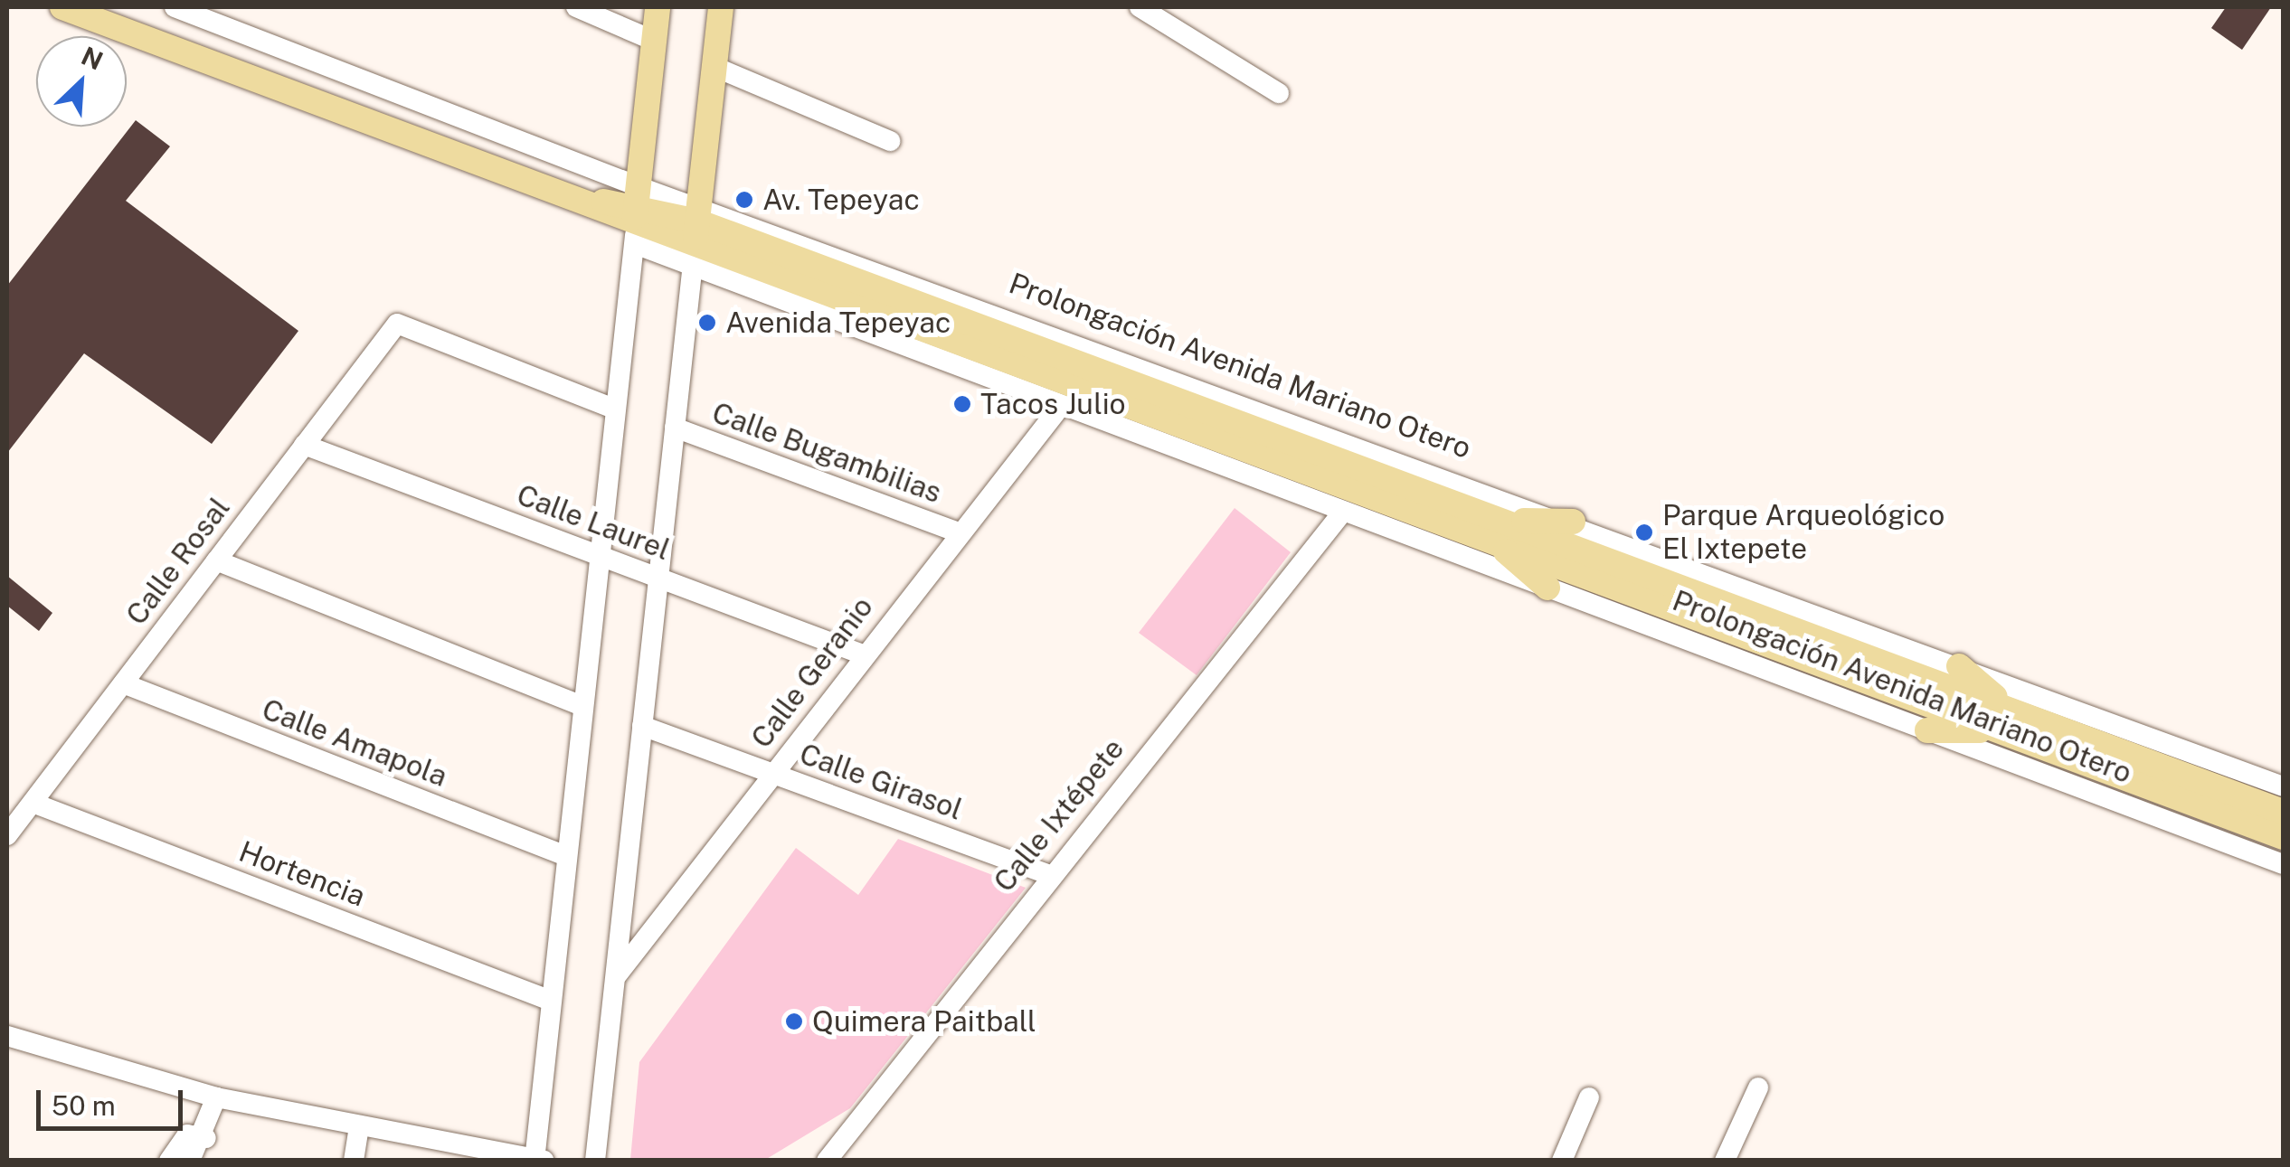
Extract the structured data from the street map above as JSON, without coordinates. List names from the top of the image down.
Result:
{
  "streets": {
    "main road": ["Prolongación Avenida Mariano Otero"],
    "street": [
      "Calle Bugambilias",
      "Calle Laurel",
      "Calle Rosal",
      "Calle Geranio",
      "Calle Amapola",
      "Calle Girasol",
      "Calle Ixtépete",
      "Hortencia"
    ]
  },
  "crossings": [
    ["Prolongación Avenida Mariano Otero", "Calle Geranio"],
    ["Prolongación Avenida Mariano Otero", "Calle Ixtépete"],
    ["Calle Bugambilias", "Calle Geranio"],
    ["Calle Laurel", "Calle Rosal"],
    ["Calle Laurel", "Calle Geranio"],
    ["Calle Rosal", "Calle Amapola"],
    ["Calle Rosal", "Hortencia"],
    ["Calle Geranio", "Calle Girasol"],
    ["Calle Girasol", "Calle Ixtépete"]
  ],
  "places": [
    "Av. Tepeyac",
    "Avenida Tepeyac",
    "Tacos Julio",
    "Parque Arqueológico El Ixtepete",
    "Quimera Paitball"
  ],
  "scale_bar": "50 m",
  "north": "top right"
}
